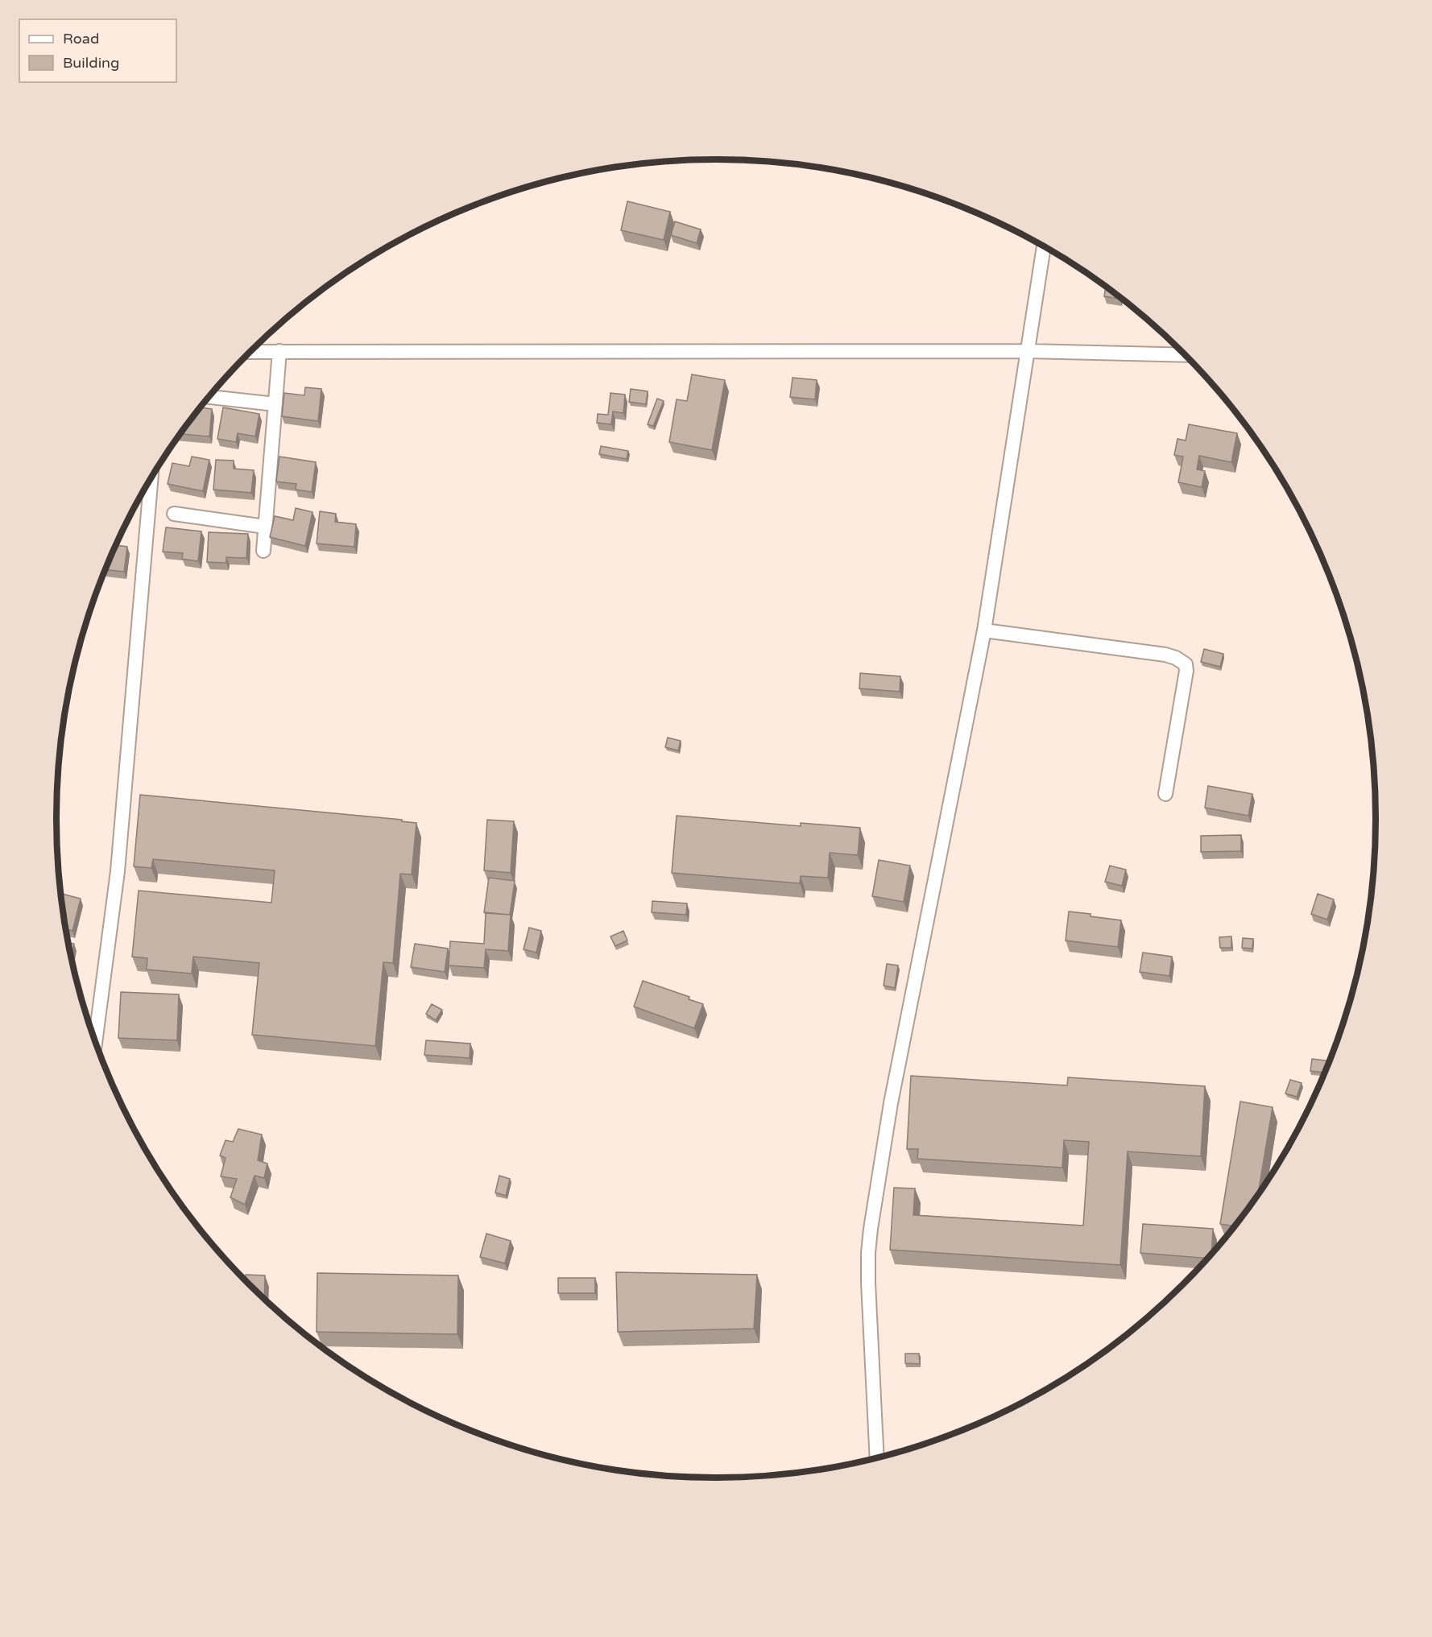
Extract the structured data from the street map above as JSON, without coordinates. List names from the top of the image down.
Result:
{
  "legend": ["Road", "Building"]
}
